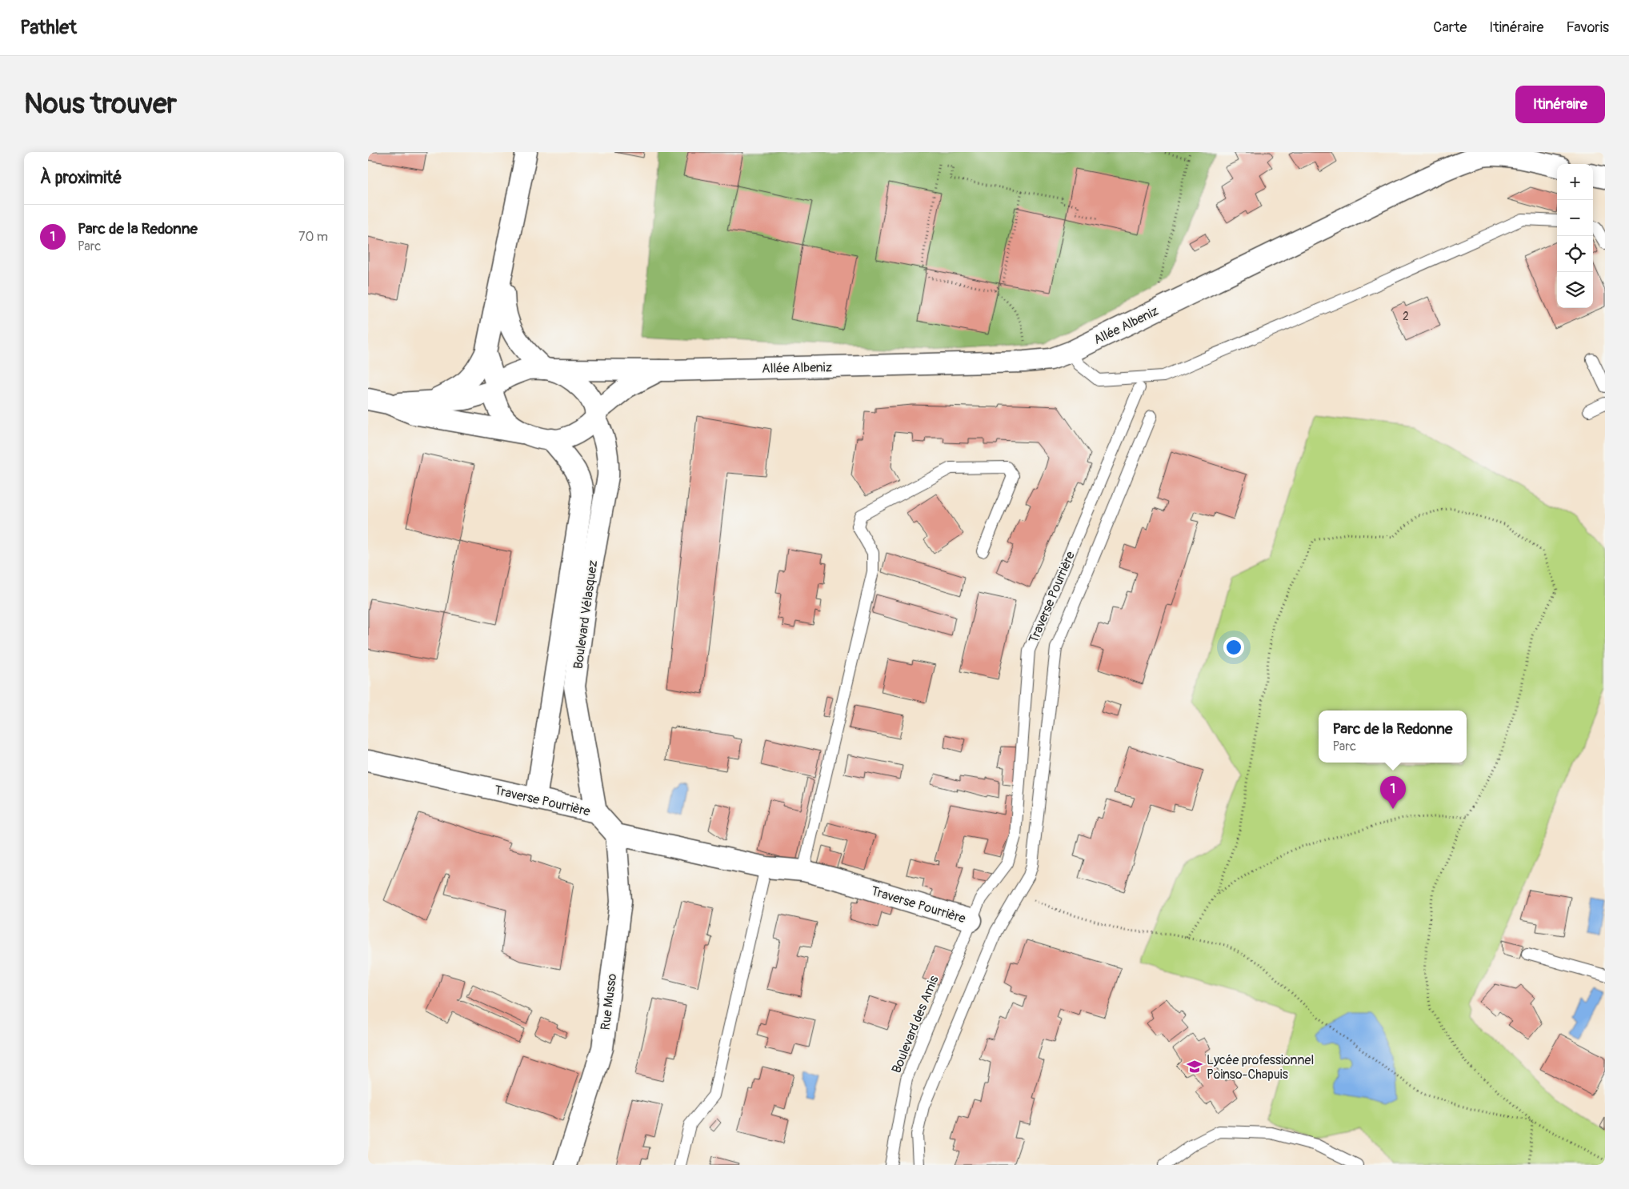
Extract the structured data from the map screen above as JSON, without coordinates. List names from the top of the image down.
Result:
{
  "streets": {
    "street": [
      "Allée Albeniz",
      "Traverse Pourrière",
      "Boulevard Vélasquez",
      "Rue Musso"
    ],
    "lane": ["Boulevard des Amis"]
  },
  "crossings": [
    ["Allée Albeniz", "Boulevard Vélasquez"],
    ["Traverse Pourrière", "Boulevard Vélasquez"],
    ["Traverse Pourrière", "Rue Musso"],
    ["Traverse Pourrière", "Boulevard des Amis"]
  ],
  "places": {
    "school or university": ["Lycée professionnel Poinso-Chapuis"]
  },
  "house_numbers": ["2"],
  "page": {
    "header": "Pathlet",
    "nav": ["Carte", "Itinéraire", "Favoris"],
    "buttons": "Itinéraire",
    "title": "Nous trouver",
    "heading": "À proximité",
    "map_buttons": ["+", "−"],
    "list": [
      {
        "mark": "1",
        "name": "Parc de la Redonne",
        "note": "Parc",
        "value": "70 m"
      }
    ],
    "popup": ["Parc de la Redonne", "Parc"],
    "pins": "1"
  }
}
